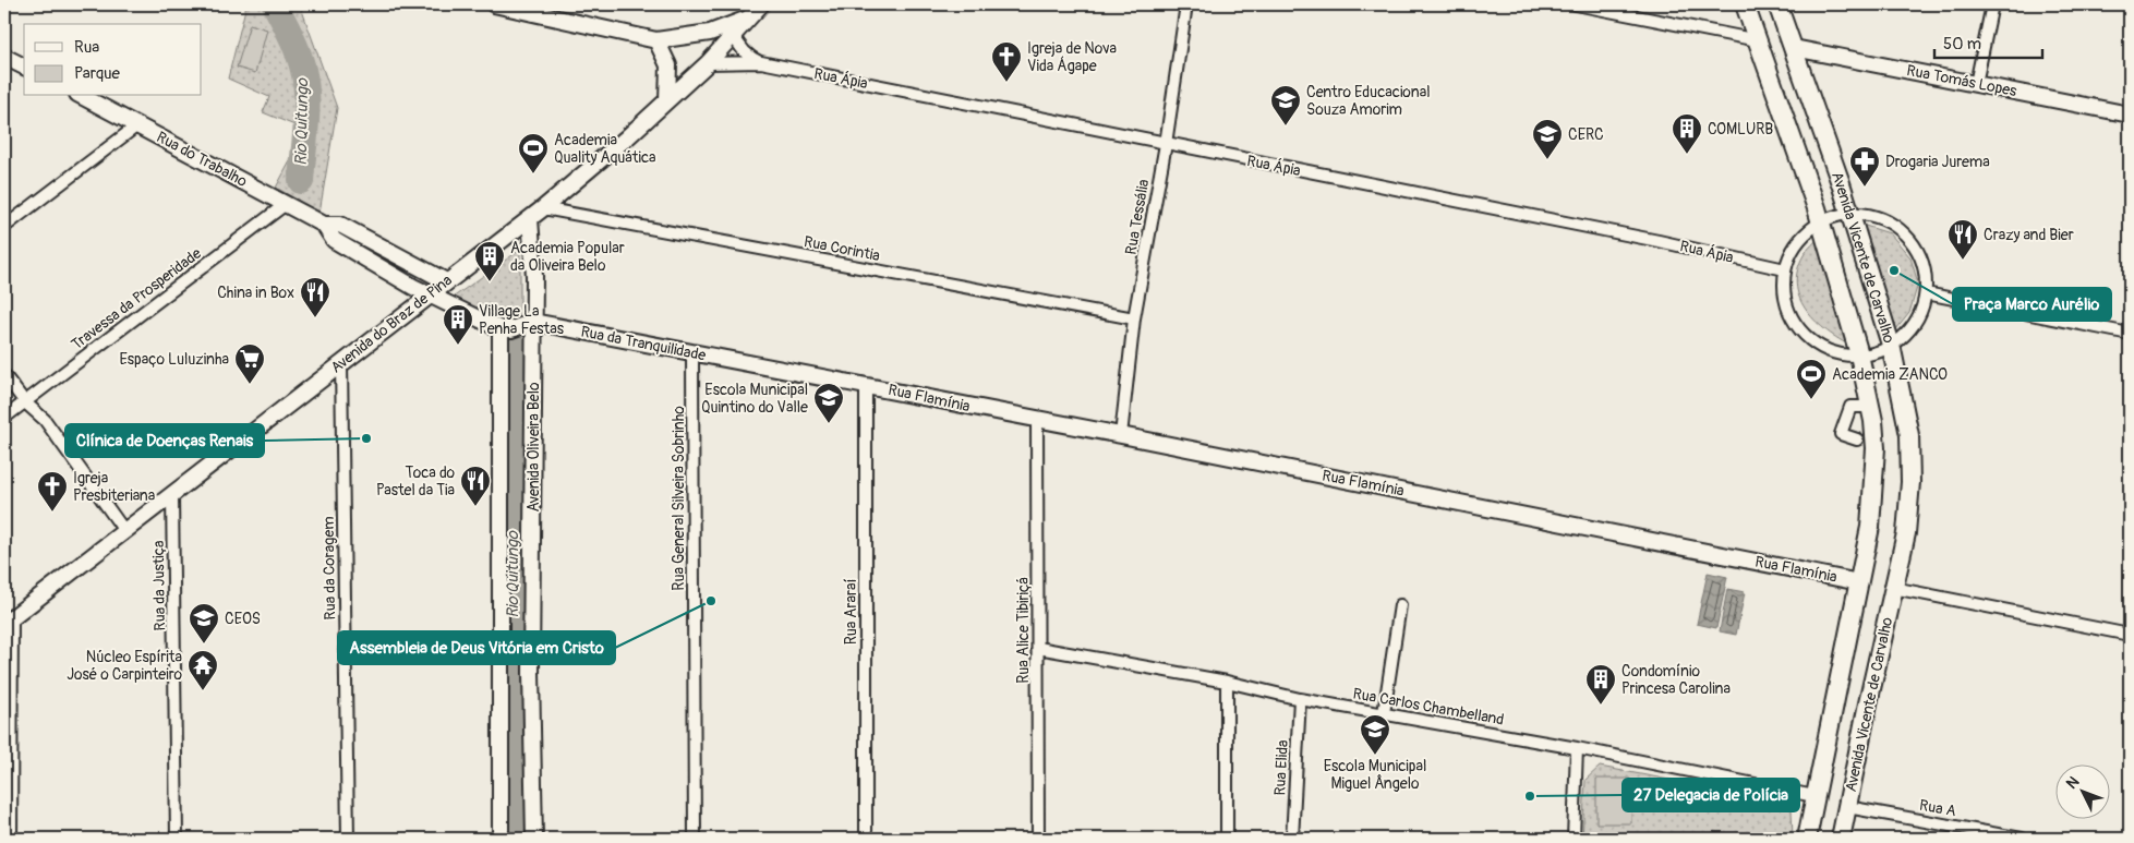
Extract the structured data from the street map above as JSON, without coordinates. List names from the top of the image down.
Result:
{
  "streets": {
    "main road": ["Avenida Vicente de Carvalho"],
    "street": [
      "Rua Ápia",
      "Rua Tomás Lopes",
      "Rua do Trabalho",
      "Rua Tessália",
      "Rua Corintia",
      "Travessa da Prosperidade",
      "Avenida do Braz de Pina",
      "Rua da Tranquilidade",
      "Rua Flamínia",
      "Avenida Oliveira Belo",
      "Rua General Silveira Sobrinho",
      "Rua da Coragem",
      "Rua da Justiça",
      "Rua Araraí",
      "Rua Alice Tibiriçá",
      "Rua Carlos Chambelland",
      "Rua Elida",
      "Rua A"
    ]
  },
  "crossings": [
    ["Rua Ápia", "Rua Tessália"],
    ["Rua Ápia", "Avenida do Braz de Pina"],
    ["Rua Tomás Lopes", "Avenida Vicente de Carvalho"],
    ["Rua do Trabalho", "Travessa da Prosperidade"],
    ["Rua do Trabalho", "Avenida do Braz de Pina"],
    ["Rua Tessália", "Rua Corintia"],
    ["Rua Tessália", "Rua Flamínia"],
    ["Rua Corintia", "Avenida do Braz de Pina"],
    ["Avenida Vicente de Carvalho", "Rua Flamínia"],
    ["Avenida Vicente de Carvalho", "Rua Carlos Chambelland"],
    ["Avenida Vicente de Carvalho", "Rua A"],
    ["Avenida do Braz de Pina", "Avenida Oliveira Belo"],
    ["Avenida do Braz de Pina", "Rua da Coragem"],
    ["Avenida do Braz de Pina", "Rua da Justiça"],
    ["Rua da Tranquilidade", "Rua Flamínia"],
    ["Rua da Tranquilidade", "Avenida Oliveira Belo"],
    ["Rua da Tranquilidade", "Rua General Silveira Sobrinho"],
    ["Rua da Tranquilidade", "Rua Araraí"],
    ["Rua Flamínia", "Rua Araraí"],
    ["Rua Flamínia", "Rua Alice Tibiriçá"],
    ["Rua Alice Tibiriçá", "Rua Carlos Chambelland"],
    ["Rua Carlos Chambelland", "Rua Elida"]
  ],
  "water": ["Rio Quitungo"],
  "places": {
    "church": ["Igreja de Nova Vida Ágape", "Igreja Presbiteriana"],
    "school or university": [
      "Centro Educacional Souza Amorim",
      "CERC",
      "Escola Municipal Quintino do Valle",
      "CEOS",
      "Escola Municipal Miguel Ângelo"
    ],
    "building": [
      "COMLURB",
      "Academia Popular da Oliveira Belo",
      "Village La Penha Festas",
      "Condomínio Princesa Carolina"
    ],
    "sports": ["Academia Quality Aquática", "Academia ZANCO"],
    "pharmacy": ["Drogaria Jurema"],
    "restaurant": ["Crazy and Bier", "China in Box", "Toca do Pastel da Tia"],
    "other": [
      "Praça Marco Aurélio",
      "Clínica de Doenças Renais",
      "Assembleia de Deus Vitória em Cristo",
      "27 Delegacia de Polícia"
    ],
    "supermarket": ["Espaço Luluzinha"],
    "temple": ["Núcleo Espírita José o Carpinteiro"]
  },
  "legend": ["Rua", "Parque"],
  "scale_bar": "50 m",
  "north": "top left"
}
